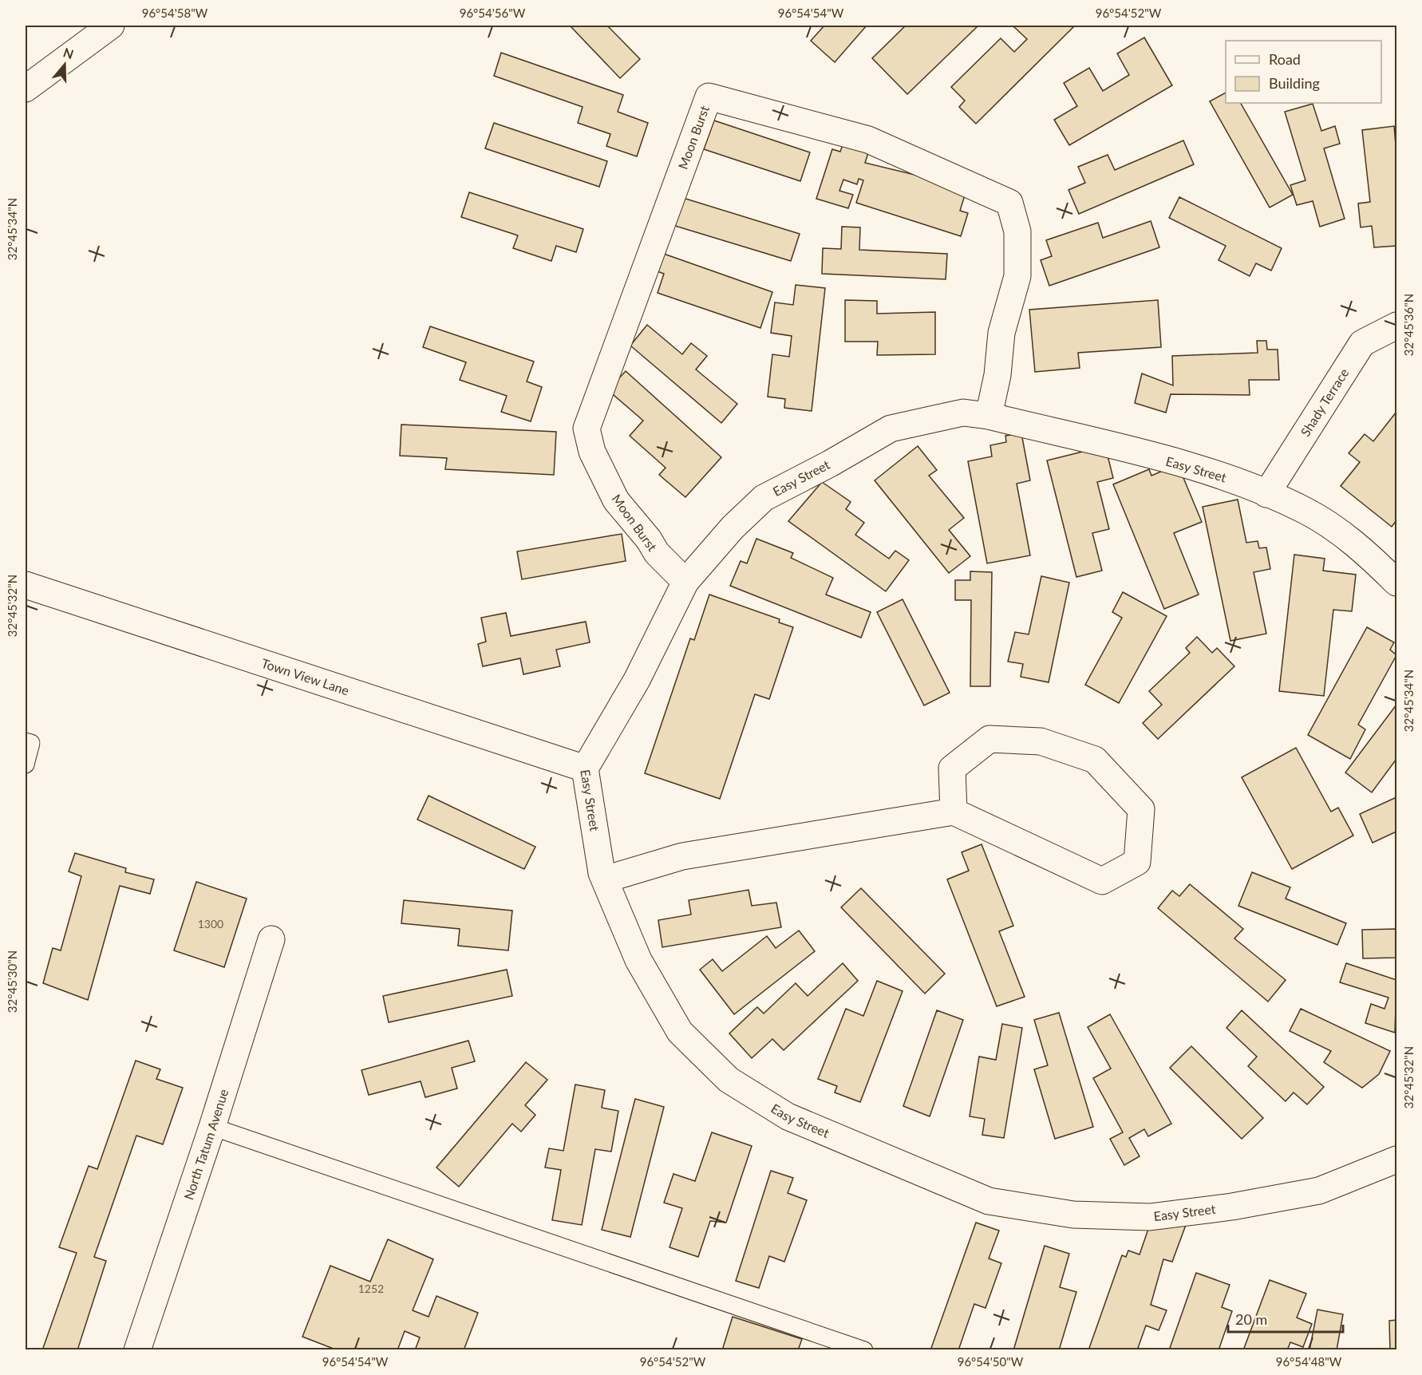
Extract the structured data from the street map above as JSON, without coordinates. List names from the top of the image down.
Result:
{
  "streets": {
    "street": [
      "Moon Burst",
      "Shady Terrace",
      "Easy Street",
      "Town View Lane",
      "North Tatum Avenue"
    ]
  },
  "crossings": [
    ["Moon Burst", "Easy Street"],
    ["Shady Terrace", "Easy Street"],
    ["Easy Street", "Town View Lane"]
  ],
  "house_numbers": ["1300", "1252"],
  "legend": ["Road", "Building"],
  "scale_bar": "20 m",
  "north": "top",
  "coordinates": [
    "96°54'58\"W",
    "96°54'56\"W",
    "96°54'54\"W",
    "96°54'52\"W",
    "32°45'34\"N",
    "32°45'36\"N",
    "32°45'32\"N",
    "32°45'30\"N",
    "96°54'50\"W",
    "96°54'48\"W"
  ]
}
